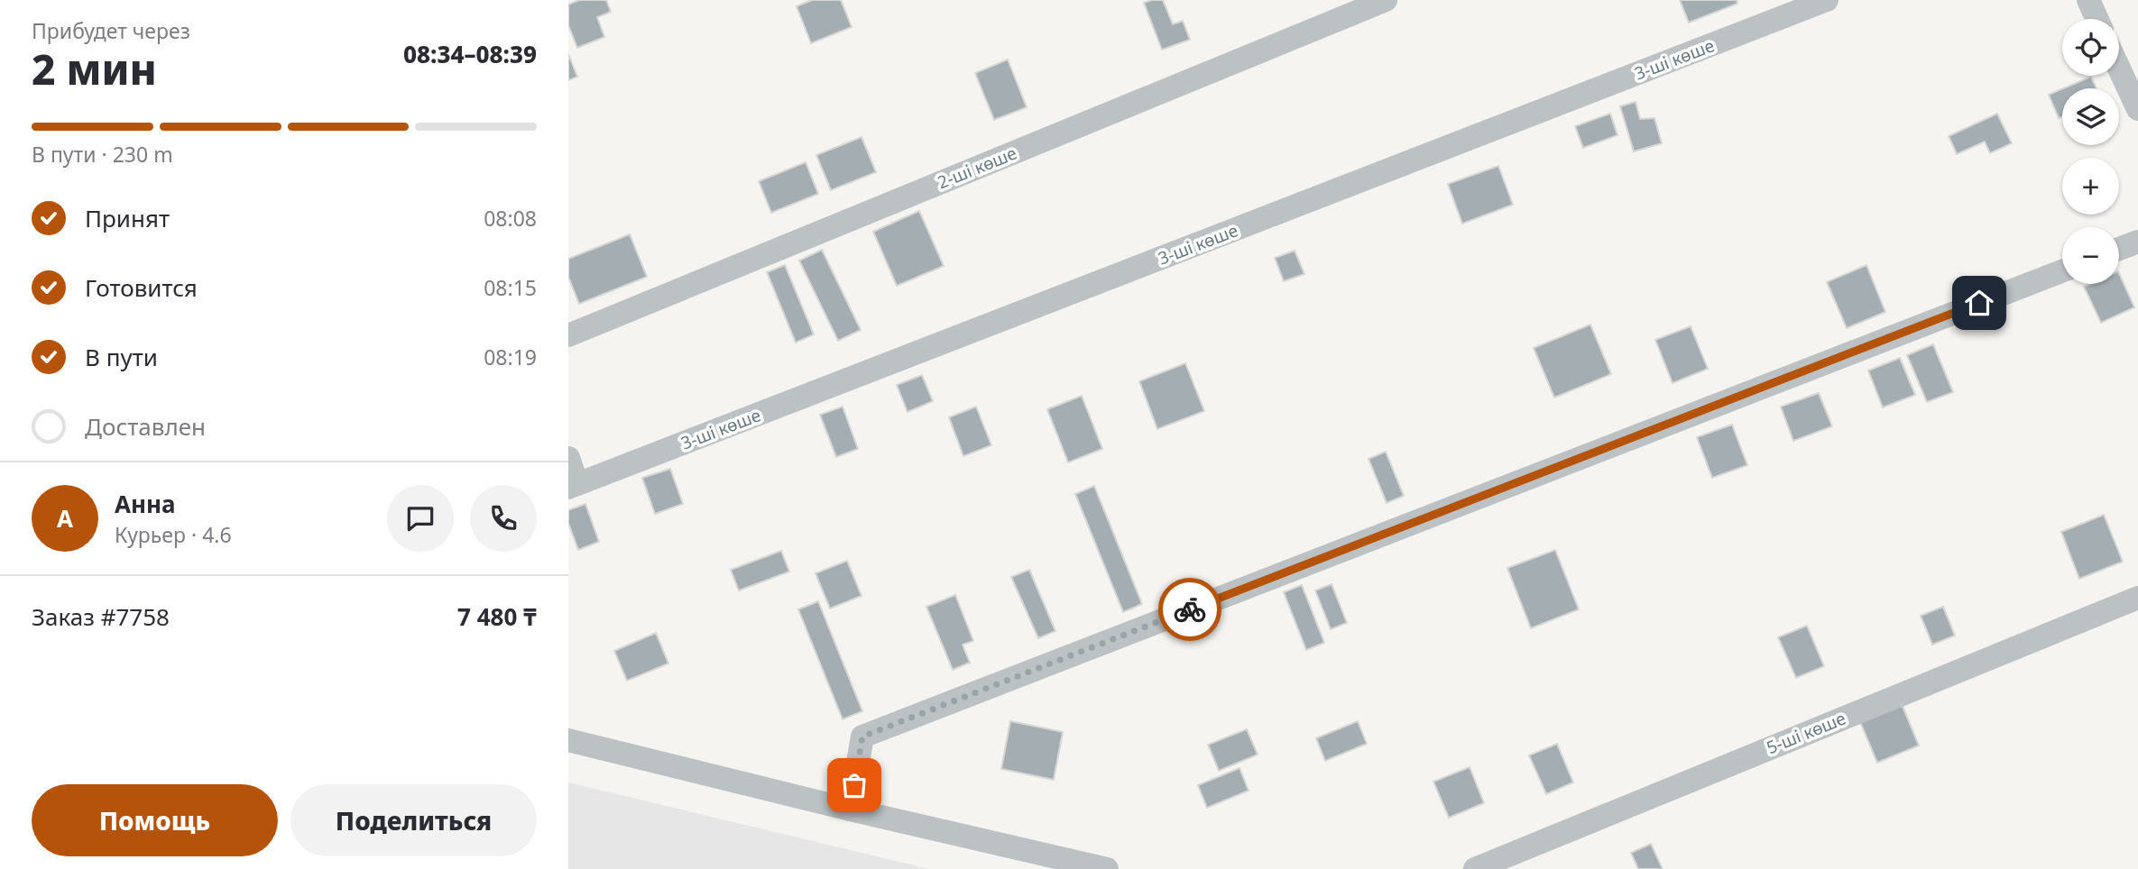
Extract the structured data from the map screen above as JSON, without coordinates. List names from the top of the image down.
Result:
{
  "streets": {
    "street": ["3-шi көше", "2-ші көше", "5-шi көше"]
  },
  "page": {
    "heading": ["2 мин", "Прибудет через", "08:34–08:39"],
    "panel": [
      "Анна",
      "Курьер · 4.6",
      "Заказ #7758",
      "7 480 ₸"
    ],
    "map_buttons": ["+", "−"],
    "bar": "В пути · 230 m",
    "list": [
      ["Принят", "08:08"],
      ["Готовится", "08:15"],
      ["В пути", "08:19"],
      "Доставлен"
    ],
    "round": "А",
    "buttons": ["Помощь", "Поделиться"]
  }
}
